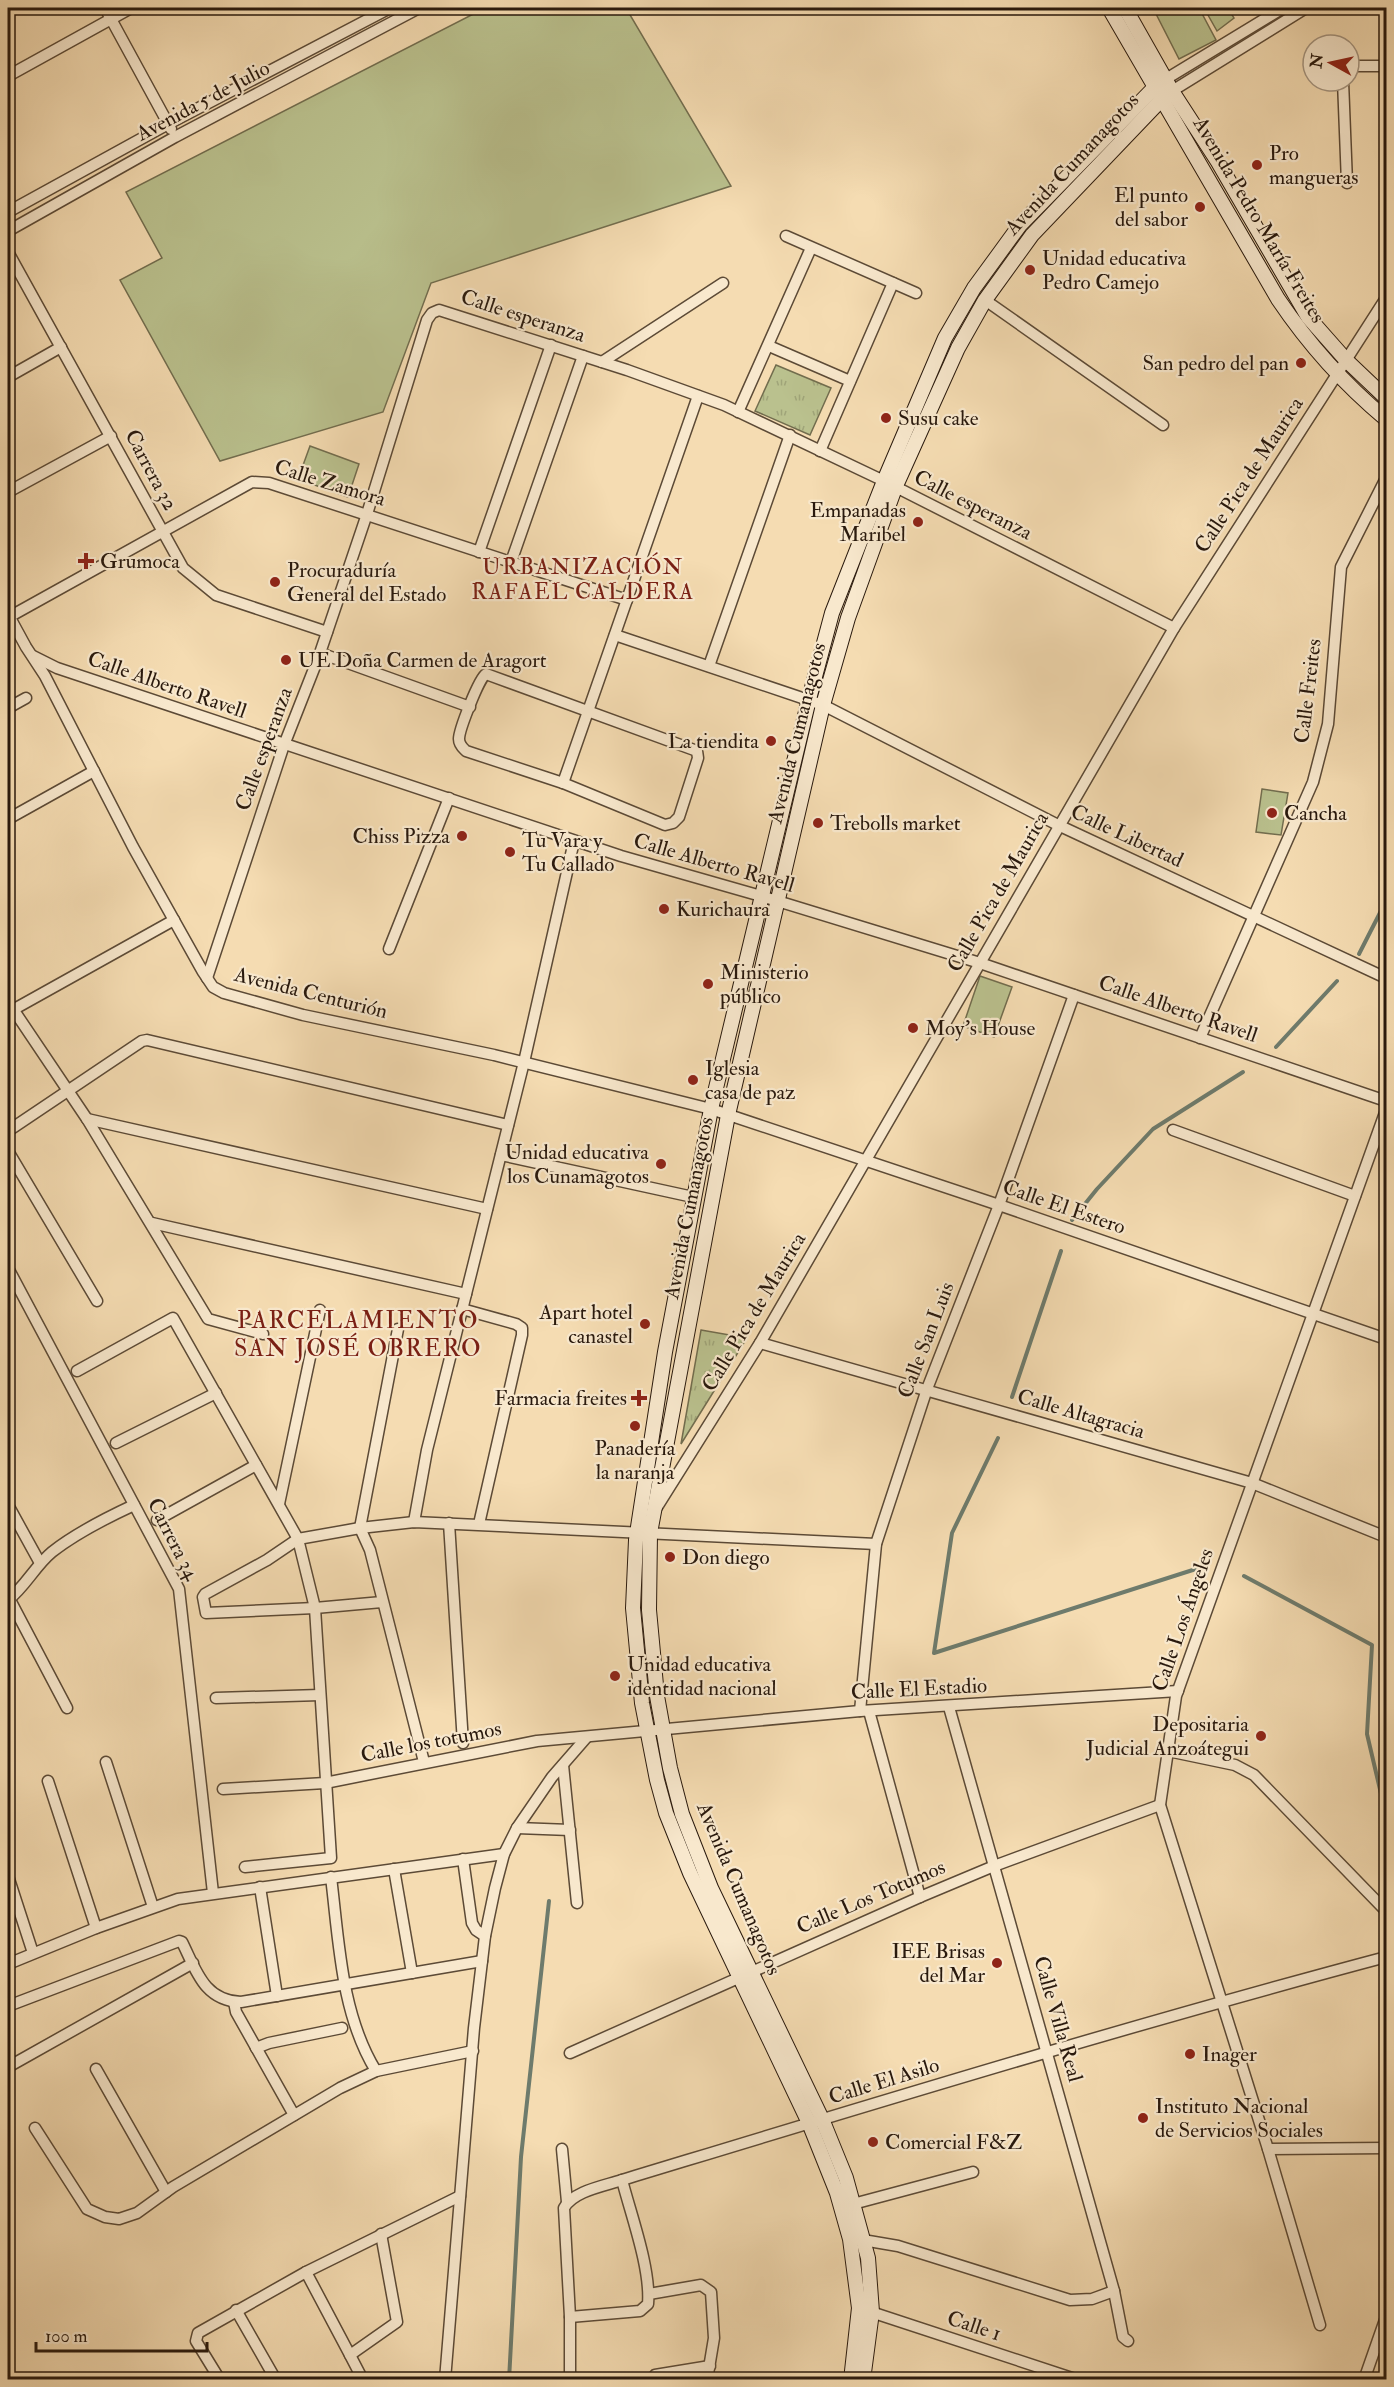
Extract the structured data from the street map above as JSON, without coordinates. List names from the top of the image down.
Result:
{
  "streets": {
    "street": [
      "Avenida 5 de Julio",
      "Avenida Cumanagotos",
      "Avenida Pedro María Freites",
      "Calle esperanza",
      "Carrera 32",
      "Calle Pica de Maurica",
      "Calle Zamora",
      "Calle Alberto Ravell",
      "Calle Freites",
      "Calle Libertad",
      "Avenida Centurión",
      "Calle El Estero",
      "Calle San Luis",
      "Calle Altagracia",
      "Carrera 34",
      "Calle Los Ángeles",
      "Calle El Estadio",
      "Calle los totumos",
      "Calle Los Totumos",
      "Calle Villa Real",
      "Calle El Asilo",
      "Calle 1"
    ]
  },
  "crossings": [
    ["Avenida Cumanagotos", "Avenida Pedro María Freites"],
    ["Avenida Cumanagotos", "Calle esperanza"],
    ["Avenida Cumanagotos", "Calle Pica de Maurica"],
    ["Avenida Cumanagotos", "Calle Alberto Ravell"],
    ["Avenida Cumanagotos", "Calle Libertad"],
    ["Avenida Cumanagotos", "Avenida Centurión"],
    ["Avenida Cumanagotos", "Calle El Estero"],
    ["Avenida Cumanagotos", "Calle El Estadio"],
    ["Avenida Cumanagotos", "Calle los totumos"],
    ["Avenida Cumanagotos", "Calle Los Totumos"],
    ["Avenida Cumanagotos", "Calle El Asilo"],
    ["Avenida Cumanagotos", "Calle 1"],
    ["Avenida Pedro María Freites", "Calle Pica de Maurica"],
    ["Calle esperanza", "Carrera 32"],
    ["Calle esperanza", "Calle Pica de Maurica"],
    ["Calle esperanza", "Calle Zamora"],
    ["Calle esperanza", "Calle Alberto Ravell"],
    ["Calle esperanza", "Avenida Centurión"],
    ["Carrera 32", "Calle Zamora"],
    ["Calle Pica de Maurica", "Calle Alberto Ravell"],
    ["Calle Pica de Maurica", "Calle Libertad"],
    ["Calle Pica de Maurica", "Calle El Estero"],
    ["Calle Pica de Maurica", "Calle Altagracia"],
    ["Calle Zamora", "Avenida Centurión"],
    ["Calle Alberto Ravell", "Calle Freites"],
    ["Calle Alberto Ravell", "Avenida Centurión"],
    ["Calle Alberto Ravell", "Calle San Luis"],
    ["Calle Freites", "Calle Libertad"],
    ["Avenida Centurión", "Calle El Estero"],
    ["Calle El Estero", "Calle San Luis"],
    ["Calle El Estero", "Calle Los Ángeles"],
    ["Calle San Luis", "Calle Altagracia"],
    ["Calle San Luis", "Calle El Estadio"],
    ["Calle San Luis", "Calle Los Totumos"],
    ["Calle Altagracia", "Calle Los Ángeles"],
    ["Calle Los Ángeles", "Calle El Estadio"],
    ["Calle Los Ángeles", "Calle Los Totumos"],
    ["Calle Los Ángeles", "Calle El Asilo"],
    ["Calle El Estadio", "Calle los totumos"],
    ["Calle El Estadio", "Calle Villa Real"],
    ["Calle Los Totumos", "Calle Villa Real"],
    ["Calle Villa Real", "Calle El Asilo"]
  ],
  "districts": ["URBANIZACIÓN RAFAEL CALDERA", "PARCELAMIENTO SAN JOSÉ OBRERO"],
  "places": {
    "other": [
      "Pro mangueras",
      "El punto del sabor",
      "Unidad educativa Pedro Camejo",
      "San pedro del pan",
      "Susu cake",
      "Empanadas Maribel",
      "Procuraduría General del Estado",
      "UE Doña Carmen de Aragort",
      "La tiendita",
      "Cancha",
      "Trebolls market",
      "Chiss Pizza",
      "Tu Vara y Tu Callado",
      "Kurichaura",
      "Ministerio público",
      "Moy's House",
      "Iglesia casa de paz",
      "Unidad educativa los Cunamagotos",
      "Apart hotel canastel",
      "Panadería la naranja",
      "Don diego",
      "Unidad educativa identidad nacional",
      "Depositaria Judicial Anzoátegui",
      "IEE Brisas del Mar",
      "Inager",
      "Instituto Nacional de Servicios Sociales",
      "Comercial F&Z"
    ],
    "health": ["Grumoca", "Farmacia freites"]
  },
  "scale_bar": "100 m",
  "north": "left"
}
